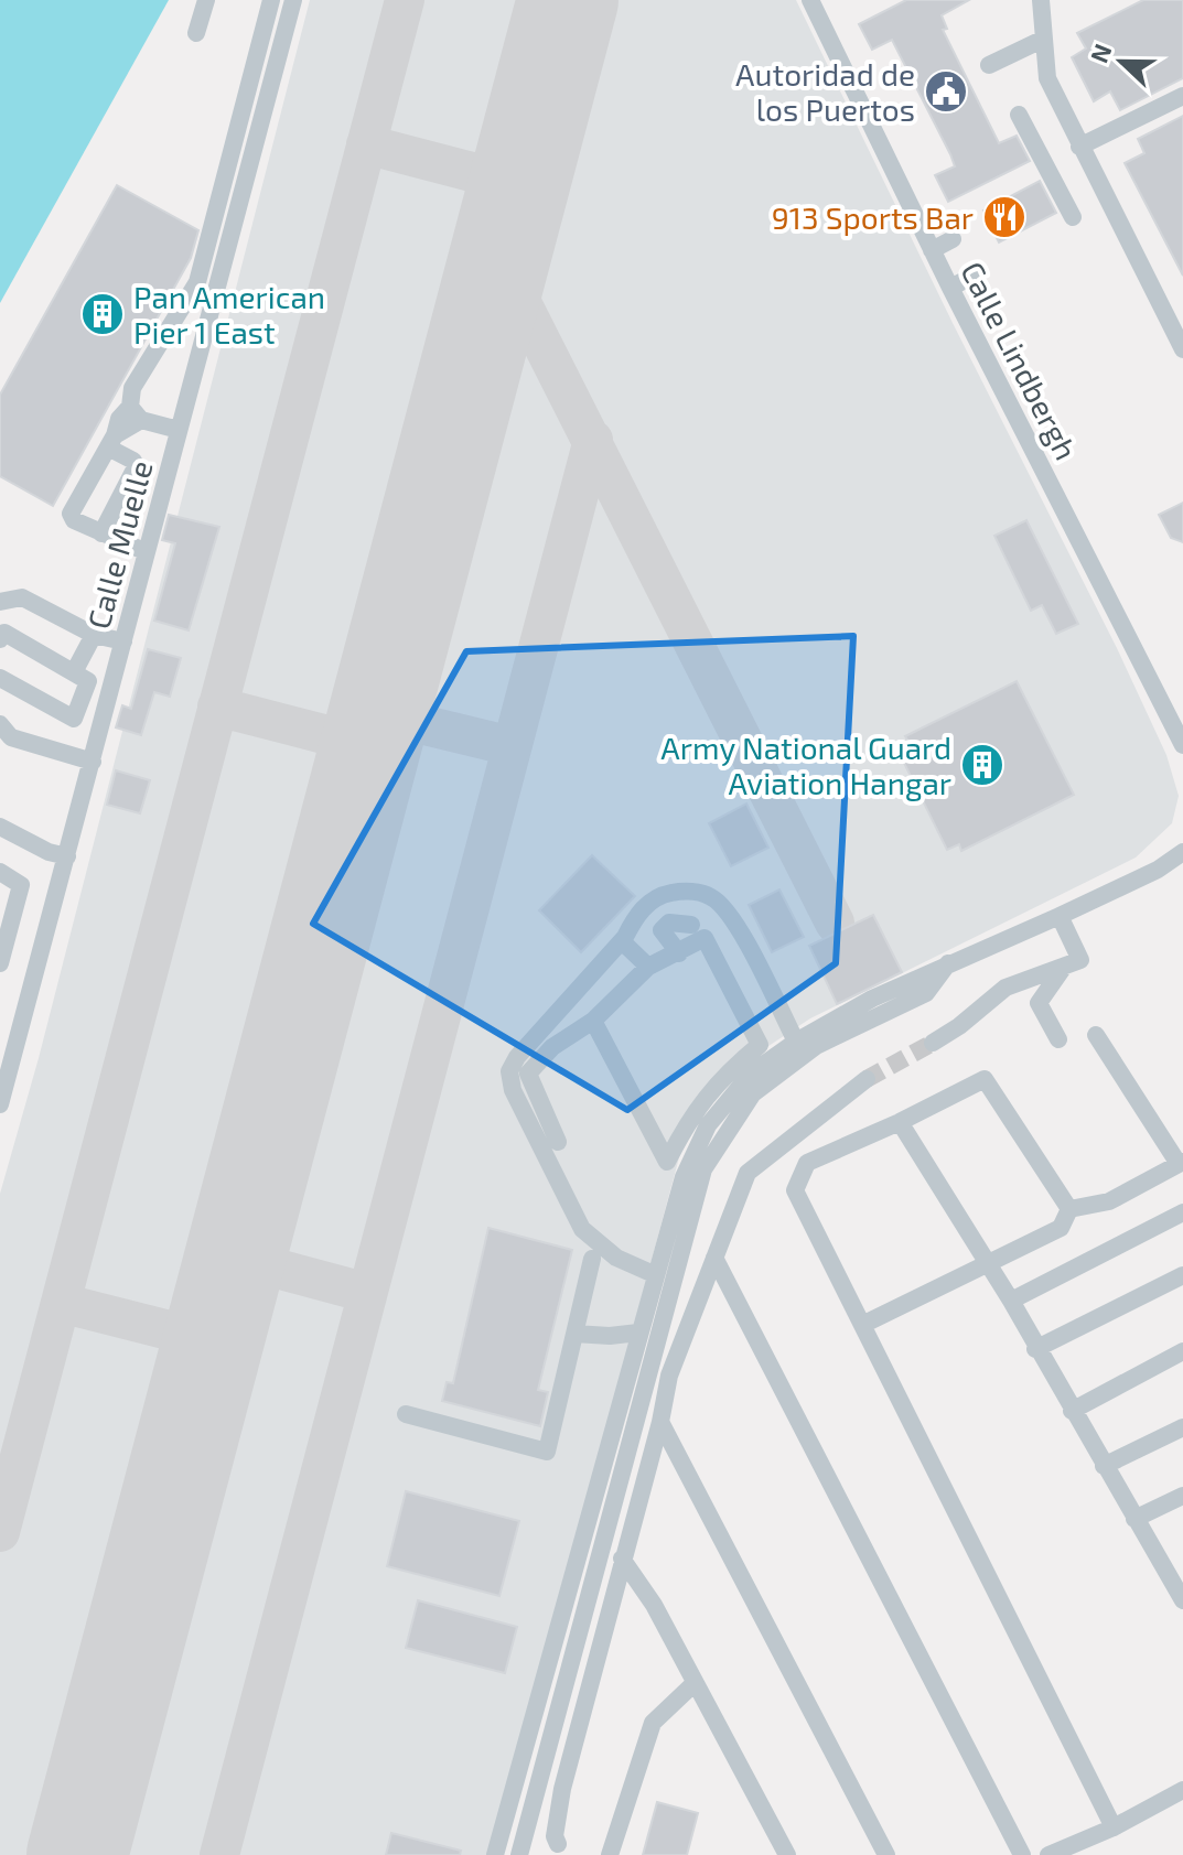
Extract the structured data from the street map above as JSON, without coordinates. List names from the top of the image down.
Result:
{
  "streets": {
    "street": ["Calle Lindbergh", "Calle Muelle"]
  },
  "places": {
    "public building": ["Autoridad de los Puertos"],
    "restaurant": ["913 Sports Bar"],
    "building": ["Pan American Pier 1 East", "Army National Guard Aviation Hangar"]
  },
  "north": "left"
}
